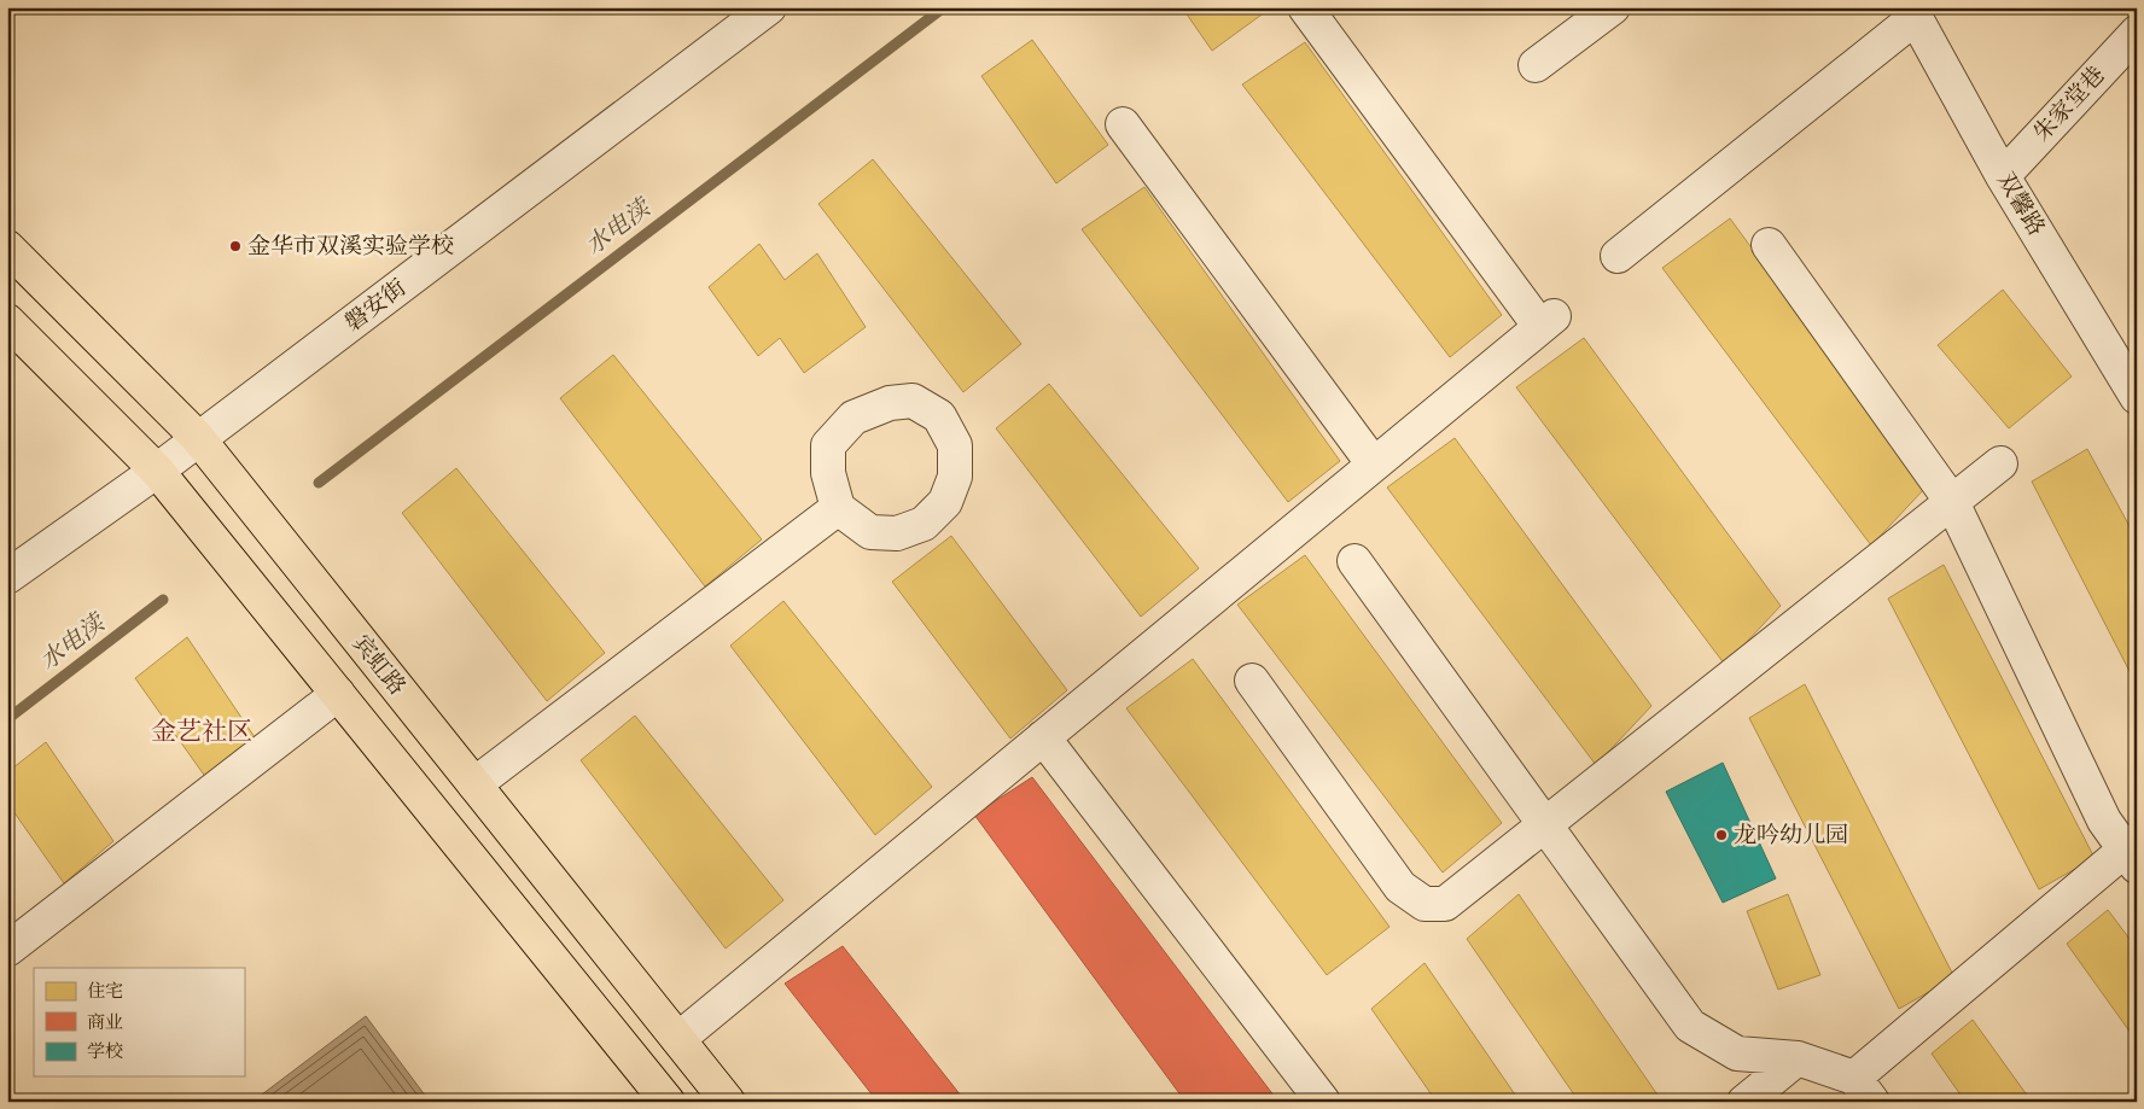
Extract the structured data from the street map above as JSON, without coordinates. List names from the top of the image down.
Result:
{
  "streets": {
    "main road": ["宾虹路"],
    "street": ["朱家堂巷", "双馨路", "磐安街"]
  },
  "crossings": [
    ["朱家堂巷", "双馨路"],
    ["磐安街", "宾虹路"]
  ],
  "districts": ["金艺社区"],
  "water": ["水电渎"],
  "places": ["金华市双溪实验学校", "龙吟幼儿园"],
  "legend": ["住宅", "商业", "学校"]
}
